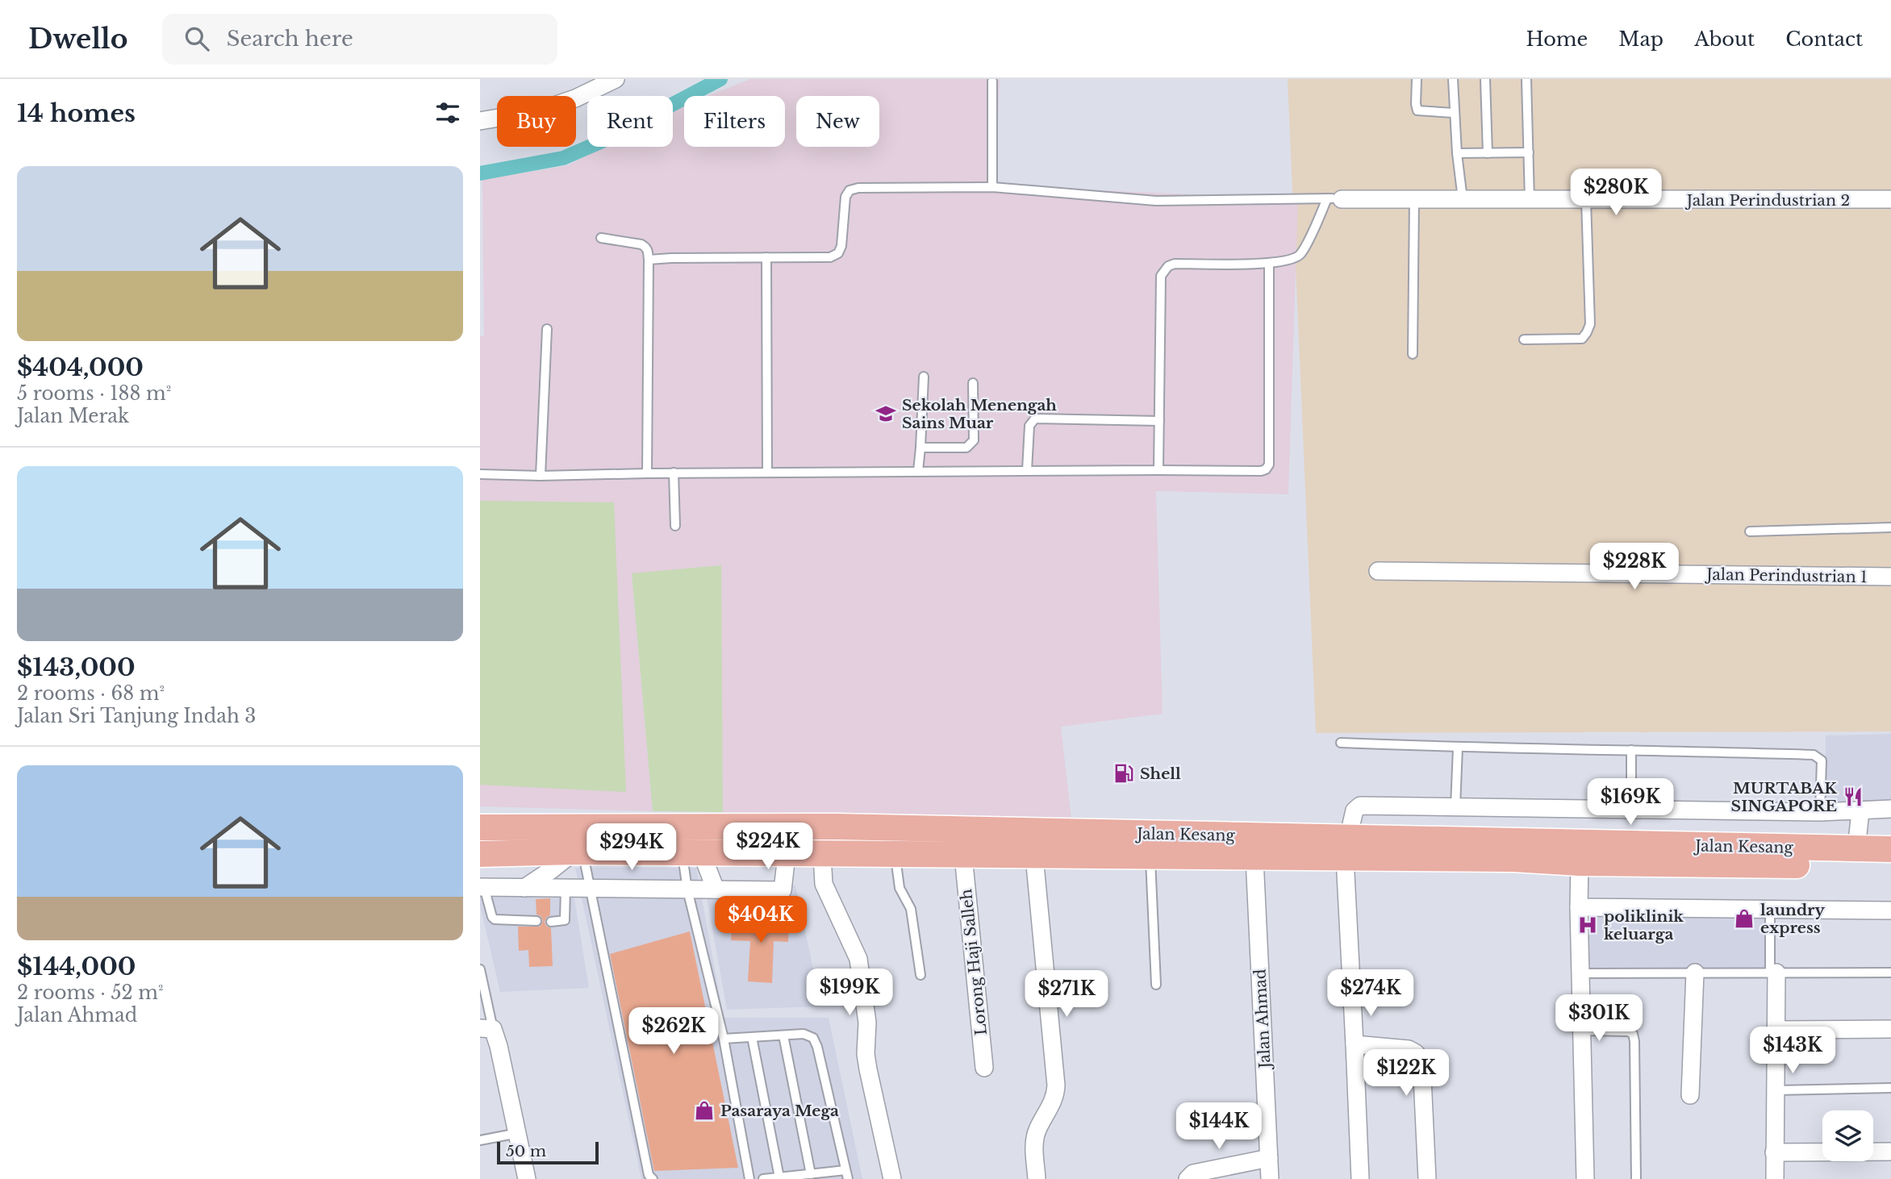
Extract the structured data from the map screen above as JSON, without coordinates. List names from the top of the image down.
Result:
{
  "streets": {
    "main road": ["Jalan Kesang"],
    "street": [
      "Jalan Perindustrian 2",
      "Jalan Perindustrian 1",
      "Lorong Haji Salleh",
      "Jalan Ahmad"
    ]
  },
  "crossings": [
    ["Jalan Kesang", "Lorong Haji Salleh"],
    ["Jalan Kesang", "Jalan Ahmad"]
  ],
  "places": {
    "school or university": ["Sekolah Menengah Sains Muar"],
    "fuel station": ["Shell"],
    "restaurant": ["MURTABAK SINGAPORE"],
    "shop": ["laundry express", "Pasaraya Mega"],
    "hospital": ["poliklinik keluarga"]
  },
  "scale_bar": "50 m",
  "page": {
    "header": "Dwello",
    "search": "Search here",
    "nav": [
      "Home",
      "Map",
      "About",
      "Contact"
    ],
    "heading": "14 homes",
    "chip": [
      "Buy",
      "Rent",
      "Filters",
      "New"
    ],
    "list": [
      {
        "name": "$404,000",
        "note": "5 rooms · 188 m² · Jalan Merak"
      },
      {
        "name": "$143,000",
        "note": "2 rooms · 68 m² · Jalan Sri Tanjung Indah 3"
      },
      {
        "name": "$144,000",
        "note": "2 rooms · 52 m² · Jalan Ahmad"
      }
    ],
    "price": [
      "$280K",
      "$228K",
      "$169K",
      "$224K",
      "$294K",
      "$404K",
      "$199K",
      "$274K",
      "$271K",
      "$301K",
      "$262K",
      "$143K",
      "$122K",
      "$144K"
    ],
    "scale": "50 m"
  }
}
